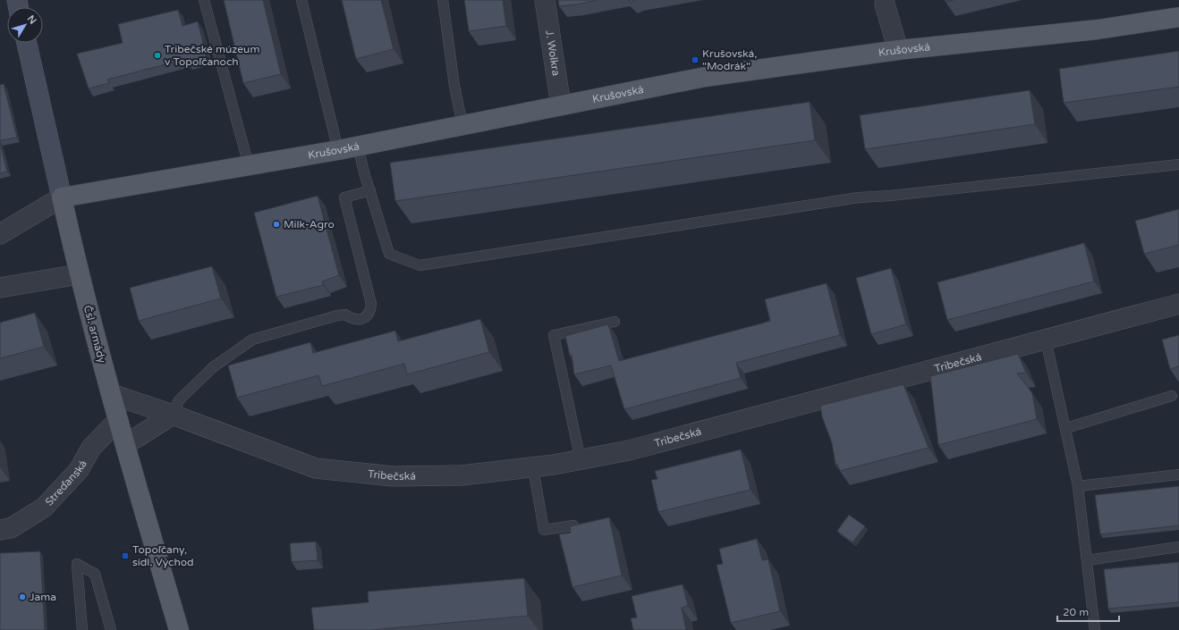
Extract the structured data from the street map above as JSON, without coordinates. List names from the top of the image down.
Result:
{
  "streets": {
    "main road": ["Krušovská", "Čsl. armády"],
    "street": ["J. Wolkra", "Tribečská", "Streďanská"]
  },
  "crossings": [
    ["Krušovská", "J. Wolkra"],
    ["Krušovská", "Čsl. armády"],
    ["Čsl. armády", "Tribečská"],
    ["Čsl. armády", "Streďanská"]
  ],
  "places": {
    "other": ["Tribečské múzeum v Topoľčanoch", "Milk-Agro", "Jama"],
    "transit": ["Krušovská, \"Modrák\"", "Topoľčany, sídl. Východ"]
  },
  "scale_bar": "20 m",
  "north": "top right"
}
